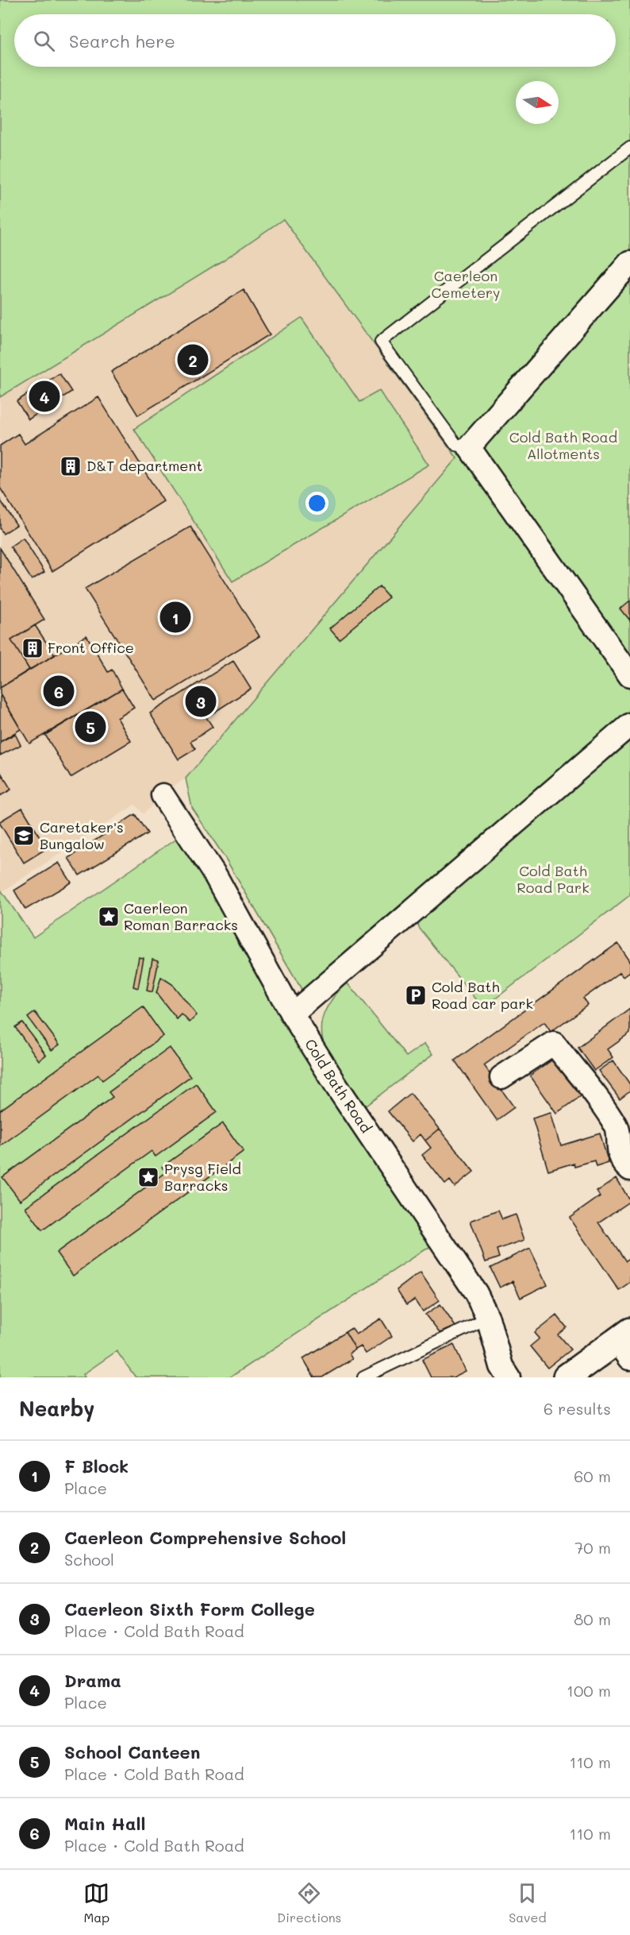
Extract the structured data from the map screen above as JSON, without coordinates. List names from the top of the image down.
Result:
{
  "streets": {
    "street": ["Cold Bath Road"]
  },
  "parks": ["Caerleon Cemetery", "Cold Bath Road Allotments", "Cold Bath Road Park"],
  "places": {
    "building": ["D&T department", "Front Office"],
    "school or university": ["Caretaker's Bungalow"],
    "place": ["Caerleon Roman Barracks", "Prysg Field Barracks"],
    "parking": ["Cold Bath Road car park"]
  },
  "north": "right",
  "page": {
    "search": "Search here",
    "pins": [
      "2",
      "4",
      "1",
      "6",
      "3",
      "5"
    ],
    "heading": ["Nearby", "6 results"],
    "list": [
      {
        "mark": "1",
        "name": "F Block",
        "note": "Place",
        "value": "60 m"
      },
      {
        "mark": "2",
        "name": "Caerleon Comprehensive School",
        "note": "School",
        "value": "70 m"
      },
      {
        "mark": "3",
        "name": "Caerleon Sixth Form College",
        "note": "Place · Cold Bath Road",
        "value": "80 m"
      },
      {
        "mark": "4",
        "name": "Drama",
        "note": "Place",
        "value": "100 m"
      },
      {
        "mark": "5",
        "name": "School Canteen",
        "note": "Place · Cold Bath Road",
        "value": "110 m"
      },
      {
        "mark": "6",
        "name": "Main Hall",
        "note": "Place · Cold Bath Road",
        "value": "110 m"
      }
    ],
    "nav": ["Map", "Directions", "Saved"]
  }
}
